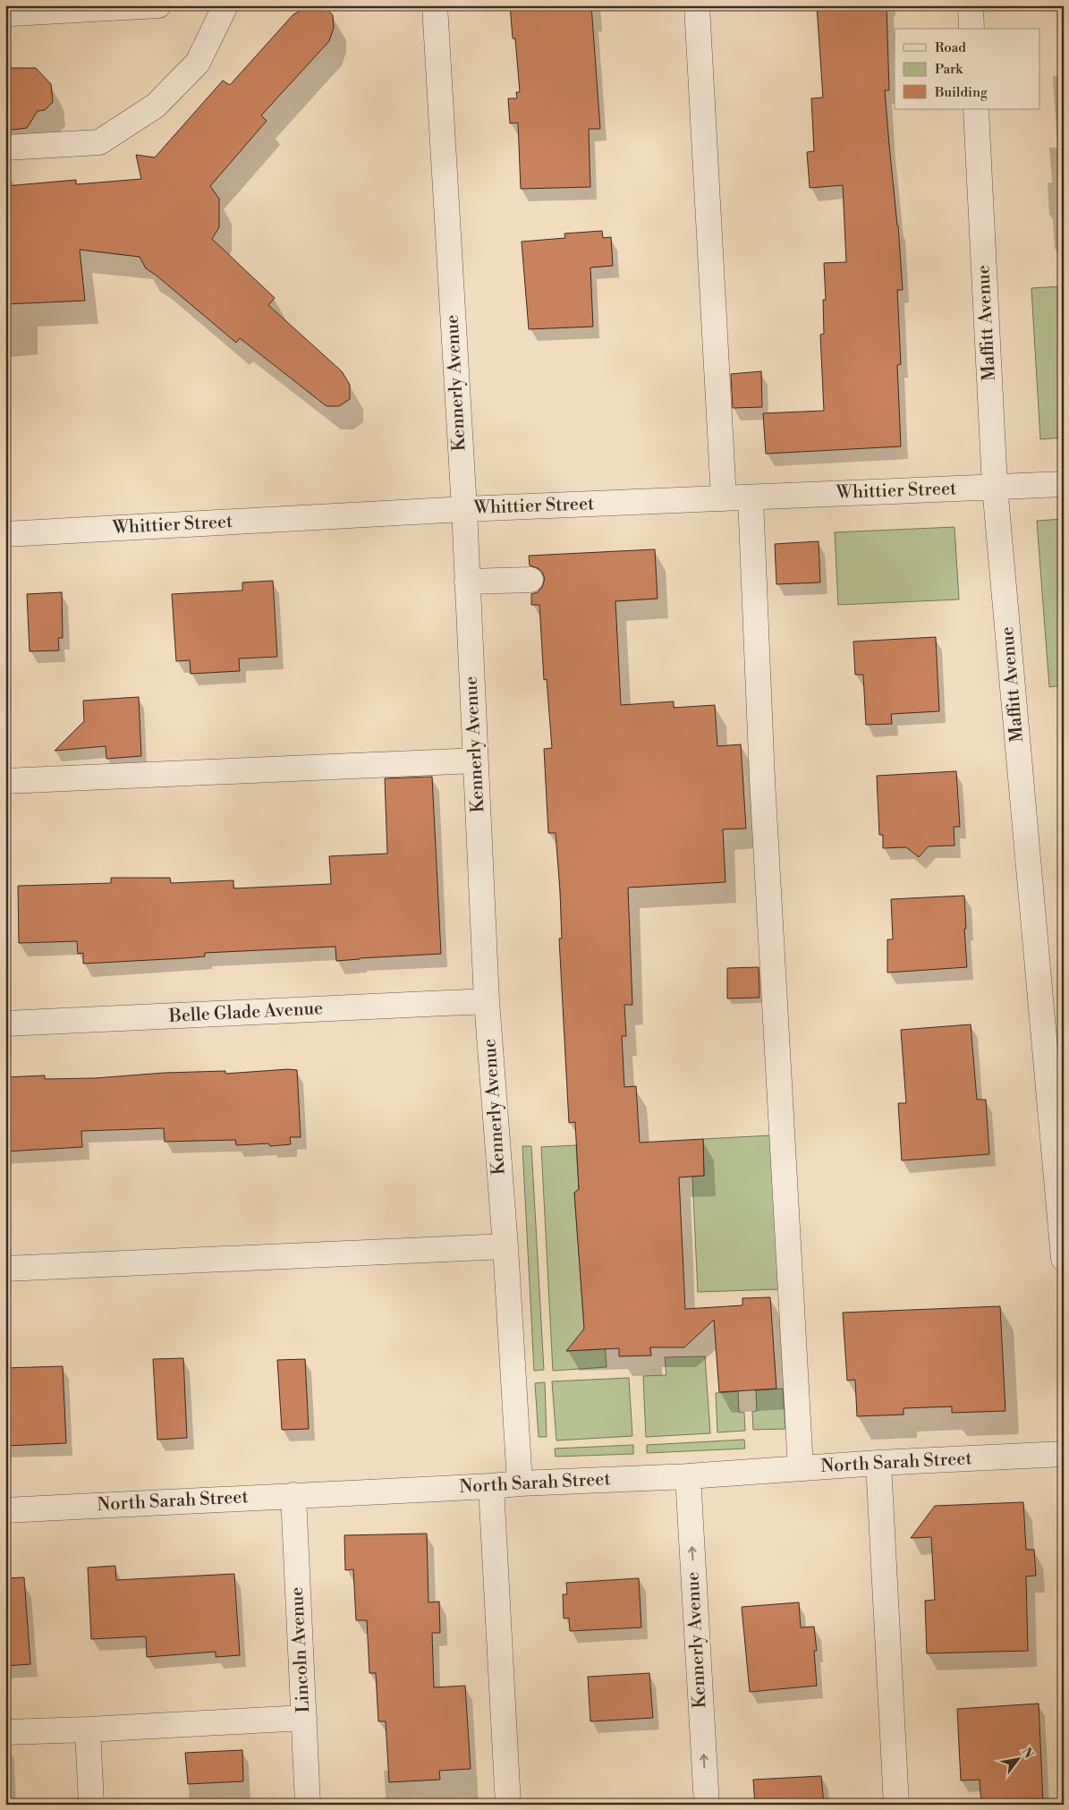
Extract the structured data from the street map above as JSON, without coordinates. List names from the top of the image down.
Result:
{
  "streets": {
    "street": [
      "Maffitt Avenue",
      "Kennerly Avenue",
      "Whittier Street",
      "Belle Glade Avenue",
      "North Sarah Street",
      "Lincoln Avenue"
    ]
  },
  "crossings": [
    ["Maffitt Avenue", "Whittier Street"],
    ["Kennerly Avenue", "Whittier Street"],
    ["Kennerly Avenue", "Belle Glade Avenue"],
    ["Kennerly Avenue", "North Sarah Street"],
    ["North Sarah Street", "Lincoln Avenue"]
  ],
  "legend": ["Road", "Park", "Building"],
  "north": "top right"
}
